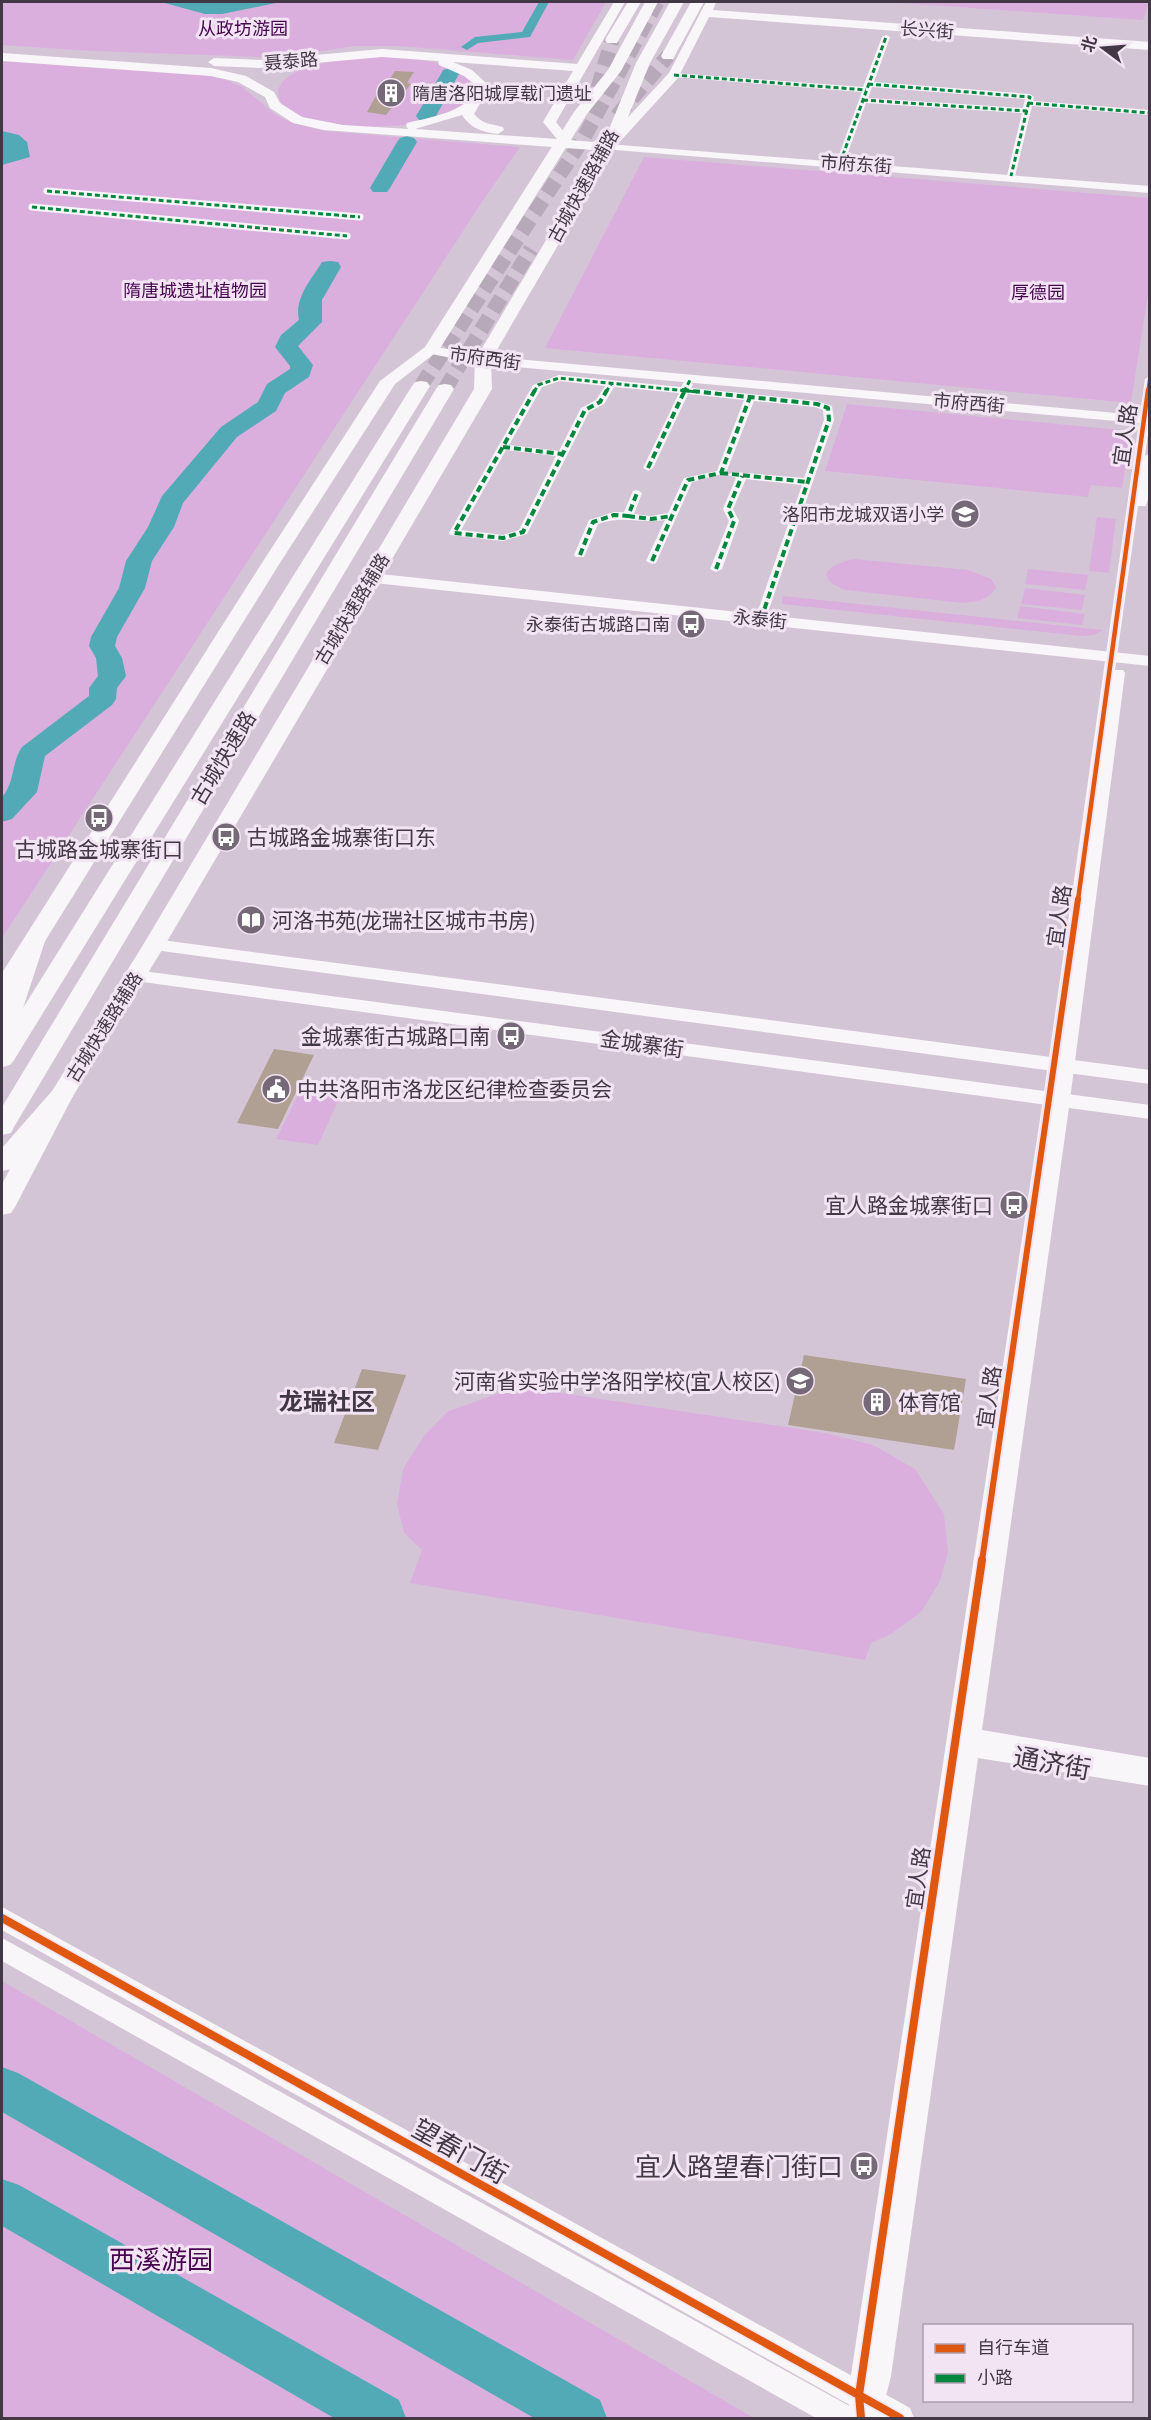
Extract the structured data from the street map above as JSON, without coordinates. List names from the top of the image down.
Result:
{
  "streets": {
    "main road": [
      "长兴街",
      "聂泰路",
      "古城快速路辅路",
      "永泰街",
      "古城快速路",
      "金城寨街"
    ],
    "street": [
      "市府东街",
      "市府西街",
      "宜人路",
      "通济街",
      "望春门街"
    ]
  },
  "crossings": [
    ["聂泰路", "古城快速路辅路"],
    ["市府东街", "古城快速路辅路"],
    ["古城快速路辅路", "市府西街"],
    ["古城快速路辅路", "永泰街"],
    ["古城快速路辅路", "金城寨街"],
    ["市府西街", "宜人路"],
    ["宜人路", "永泰街"],
    ["宜人路", "金城寨街"],
    ["宜人路", "通济街"],
    ["宜人路", "望春门街"]
  ],
  "districts": ["龙瑞社区"],
  "parks": [
    "从政坊游园",
    "隋唐城遗址植物园",
    "厚德园",
    "西溪游园"
  ],
  "places": {
    "building": ["隋唐洛阳城厚载门遗址", "体育馆"],
    "school or university": ["洛阳市龙城双语小学", "河南省实验中学洛阳学校(宜人校区)"],
    "bus stop": [
      "永泰街古城路口南",
      "古城路金城寨街口",
      "古城路金城寨街口东",
      "金城寨街古城路口南",
      "宜人路金城寨街口",
      "宜人路望春门街口"
    ],
    "library": ["河洛书苑(龙瑞社区城市书房)"],
    "public building": ["中共洛阳市洛龙区纪律检查委员会"]
  },
  "legend": ["自行车道", "小路"],
  "north": "left"
}
